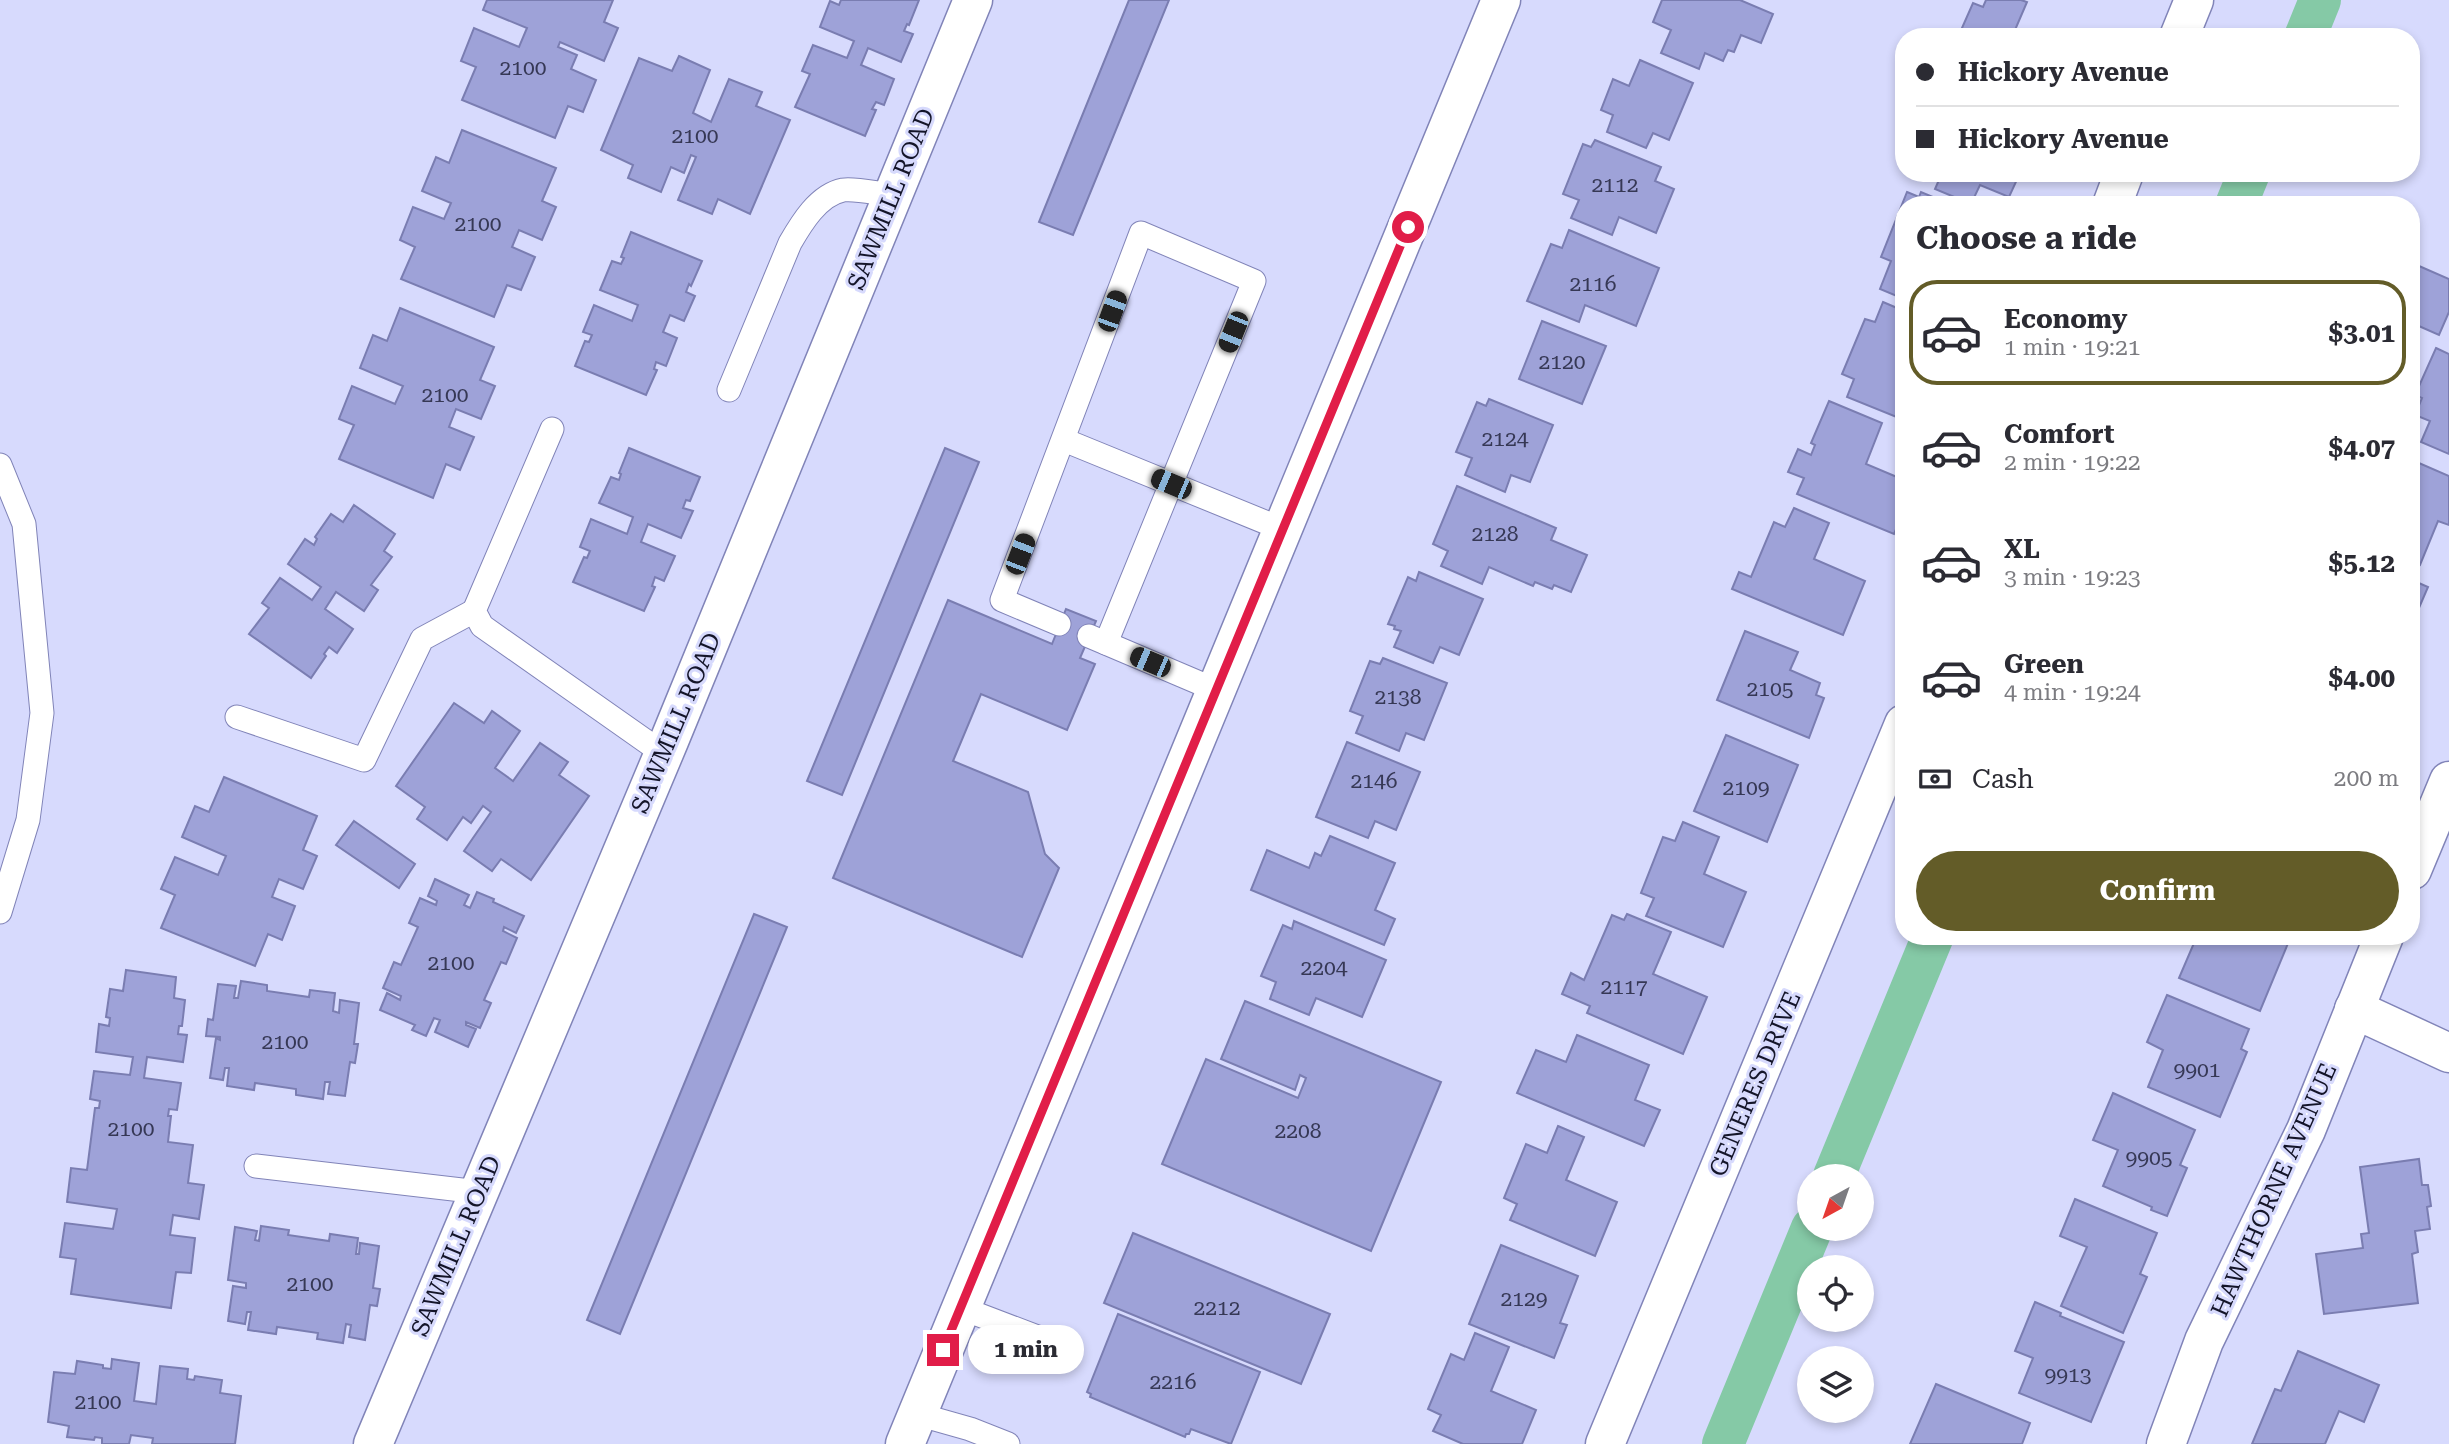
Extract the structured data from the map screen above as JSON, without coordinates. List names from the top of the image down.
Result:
{
  "streets": {
    "street": ["SAWMILL ROAD", "GENERES DRIVE", "HAWTHORNE AVENUE"]
  },
  "house_numbers": [
    "2100",
    "2100",
    "2112",
    "2100",
    "2116",
    "2120",
    "2100",
    "2124",
    "2128",
    "2105",
    "2138",
    "2146",
    "2109",
    "2100",
    "2204",
    "2117",
    "2100",
    "9901",
    "2100",
    "2208",
    "9905",
    "2100",
    "2129",
    "2212",
    "9913",
    "2216",
    "2100"
  ],
  "north": "bottom left",
  "page": {
    "banner": ["Hickory Avenue", "Hickory Avenue"],
    "heading": "Choose a ride",
    "list": [
      {
        "name": "Economy",
        "note": "1 min · 19:21",
        "value": "$3.01"
      },
      {
        "name": "Comfort",
        "note": "2 min · 19:22",
        "value": "$4.07"
      },
      {
        "name": "XL",
        "note": "3 min · 19:23",
        "value": "$5.12"
      },
      {
        "name": "Green",
        "note": "4 min · 19:24",
        "value": "$4.00"
      }
    ],
    "pay": ["Cash", "200 m"],
    "buttons": "Confirm",
    "bubble": "1 min"
  }
}
